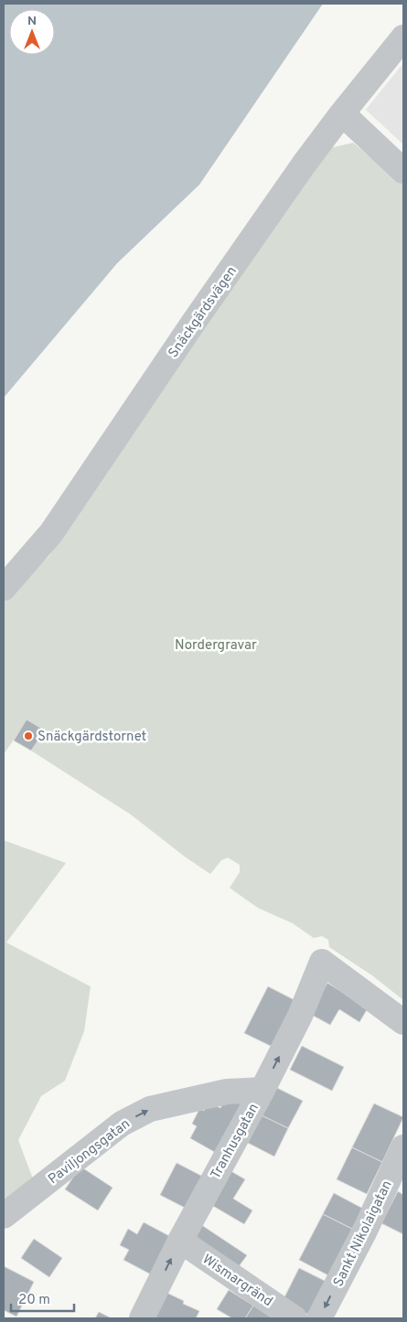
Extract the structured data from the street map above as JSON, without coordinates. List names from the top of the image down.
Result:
{
  "streets": {
    "street": [
      "Snäckgärdsvägen",
      "Tranhusgatan",
      "Paviljongsgatan",
      "Sankt Nikolaigatan",
      "Wismargränd"
    ]
  },
  "crossings": [
    ["Tranhusgatan", "Paviljongsgatan"],
    ["Tranhusgatan", "Wismargränd"]
  ],
  "one_way": ["Paviljongsgatan", "Sankt Nikolaigatan"],
  "parks": ["Nordergravar"],
  "places": ["Snäckgärdstornet"],
  "scale_bar": "20 m",
  "north": "top"
}
